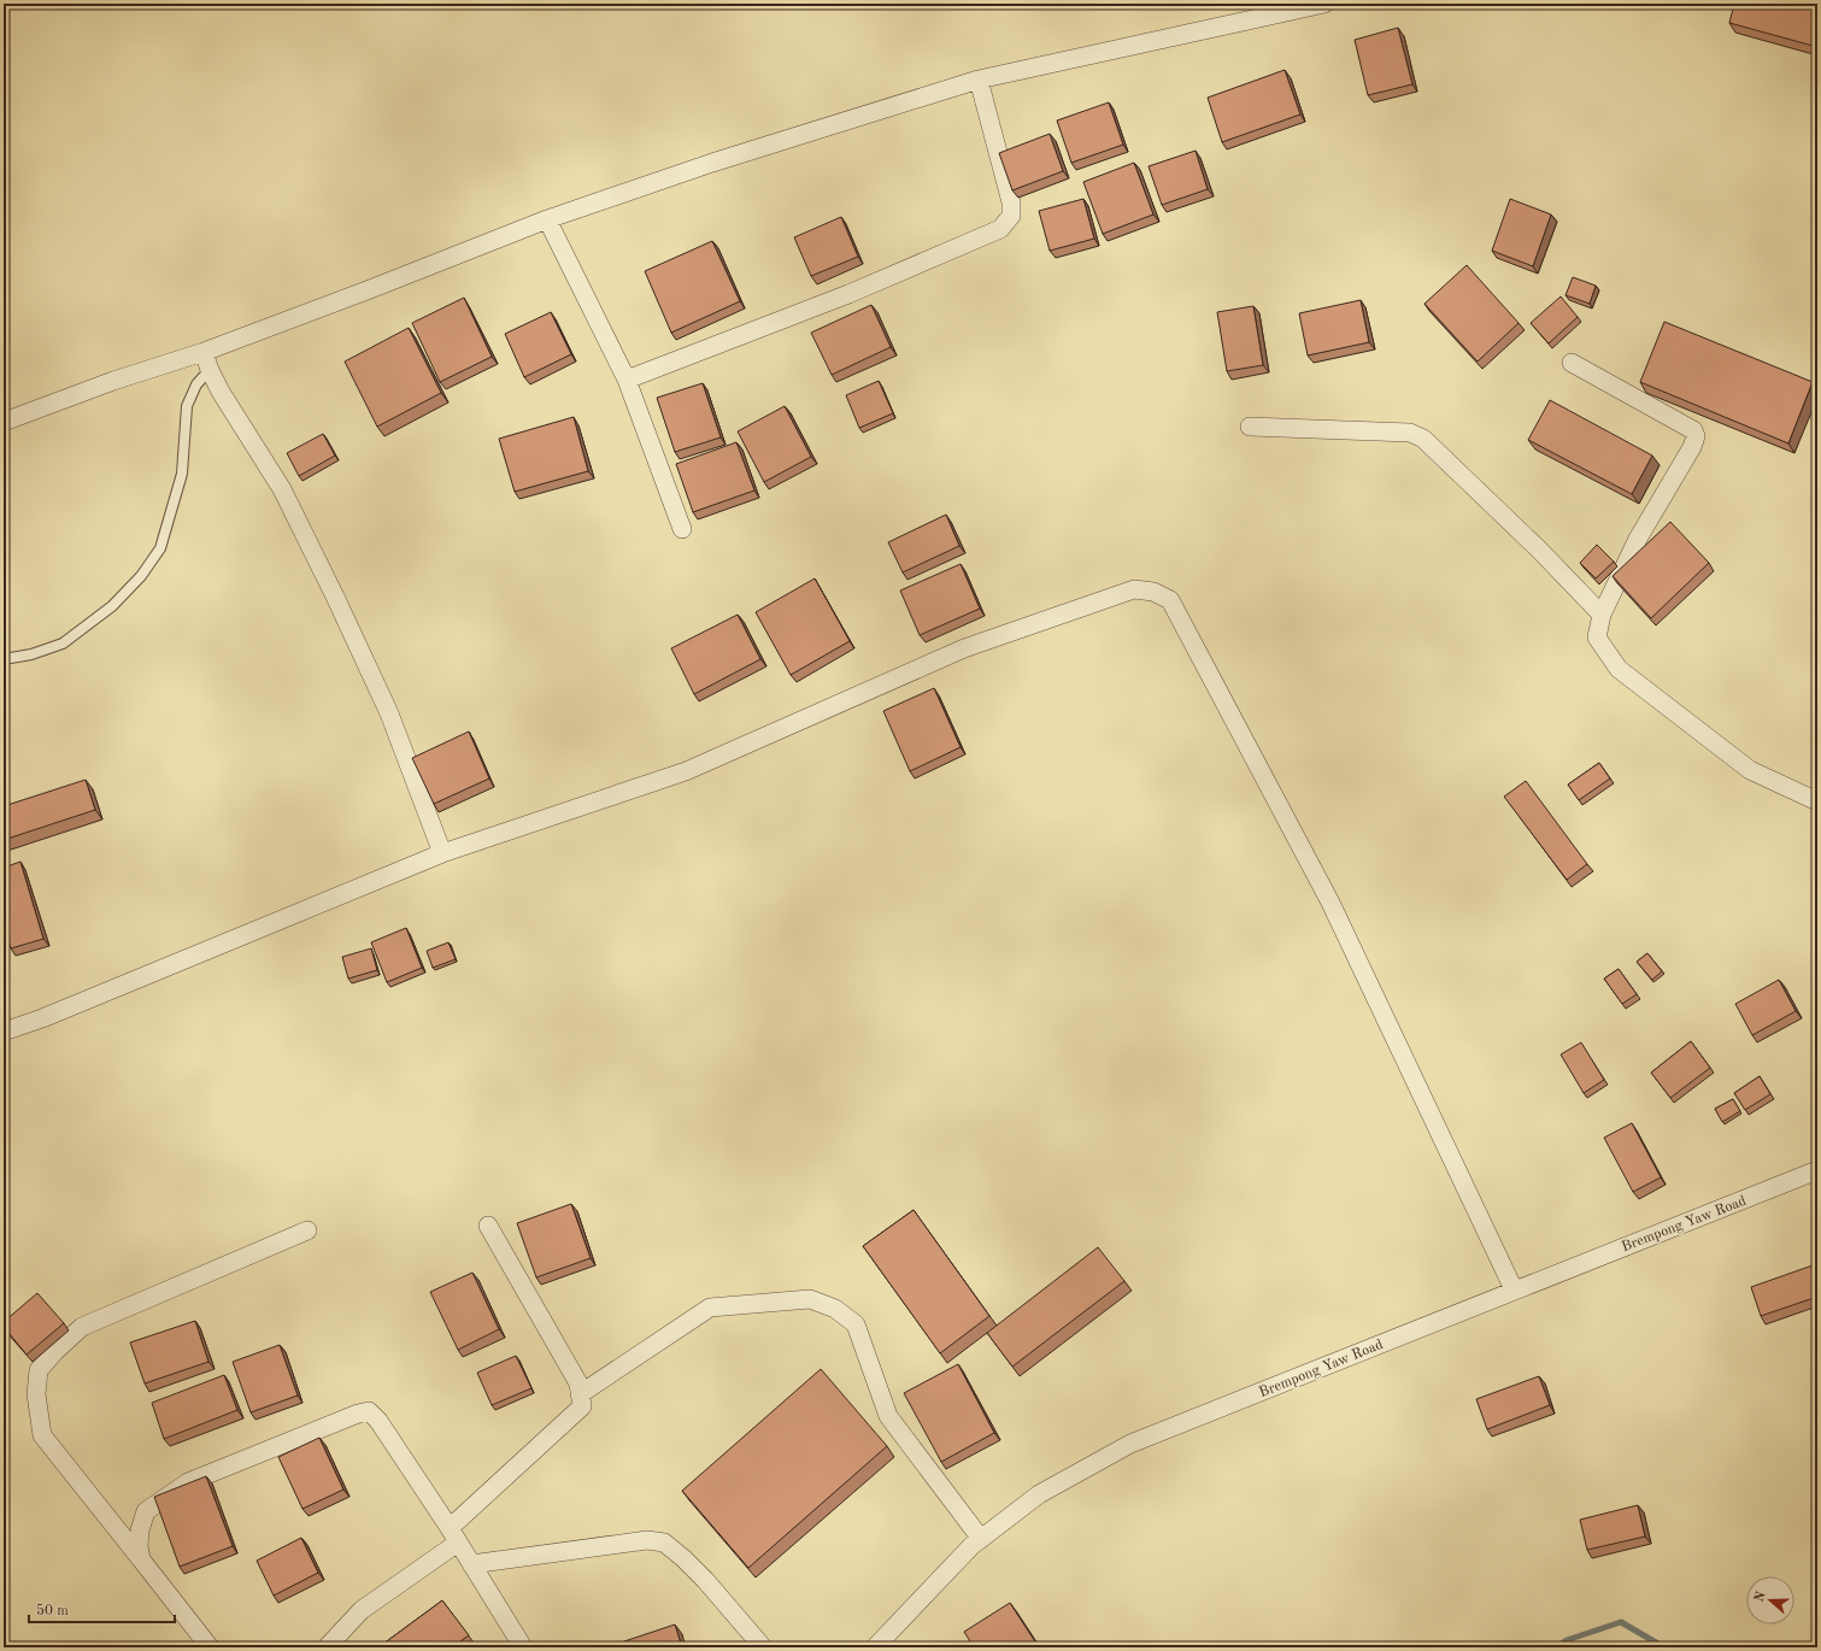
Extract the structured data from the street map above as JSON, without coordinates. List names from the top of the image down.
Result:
{
  "streets": {
    "street": ["Brempong Yaw Road"]
  },
  "scale_bar": "50 m",
  "north": "left"
}
